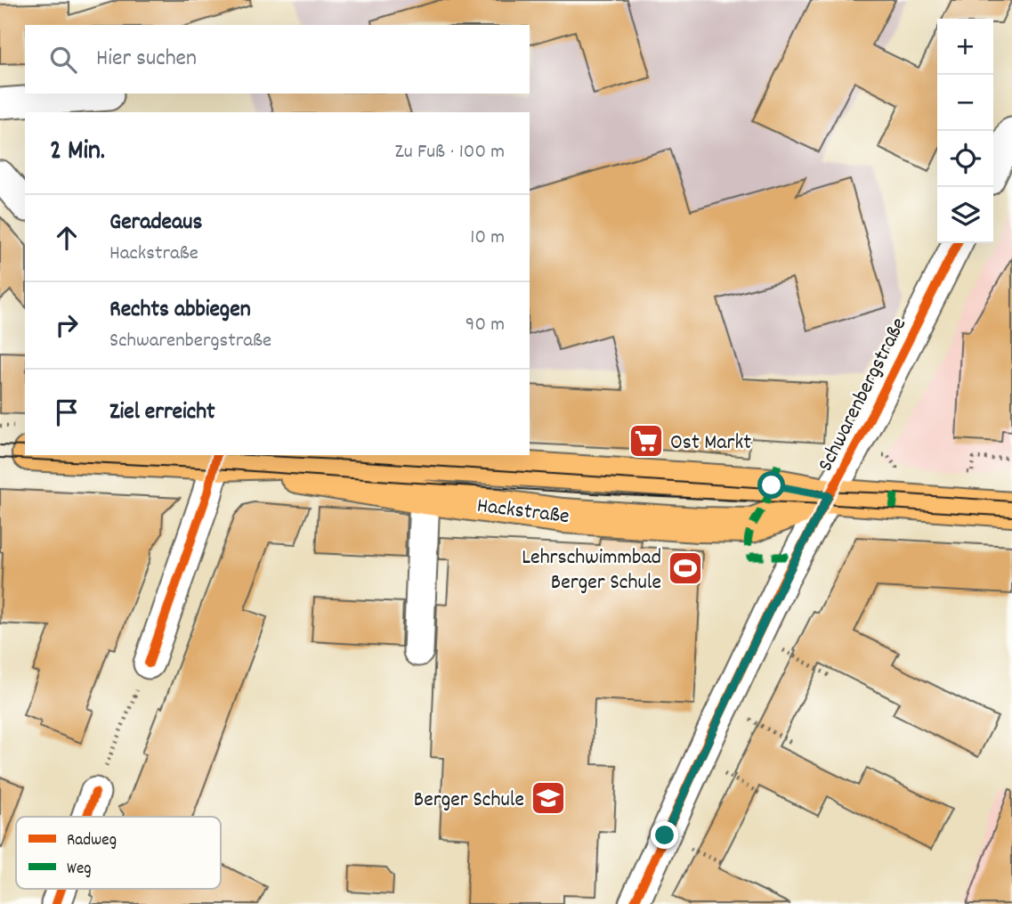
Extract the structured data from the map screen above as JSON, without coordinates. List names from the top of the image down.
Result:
{
  "streets": {
    "main road": ["Hackstraße"],
    "street": ["Schwarenbergstraße"]
  },
  "crossings": [
    ["Schwarenbergstraße", "Hackstraße"]
  ],
  "places": {
    "supermarket": ["Ost Markt"],
    "sports": ["Lehrschwimmbad Berger Schule"],
    "school or university": ["Berger Schule"]
  },
  "legend": ["Radweg", "Weg"],
  "page": {
    "map_buttons": ["+", "−"],
    "search": "Hier suchen",
    "heading": ["2 Min.", "Zu Fuß · 100 m"],
    "list": [
      ["Geradeaus", "Hackstraße", "10 m"],
      ["Rechts abbiegen", "Schwarenbergstraße", "90 m"],
      "Ziel erreicht"
    ]
  }
}
